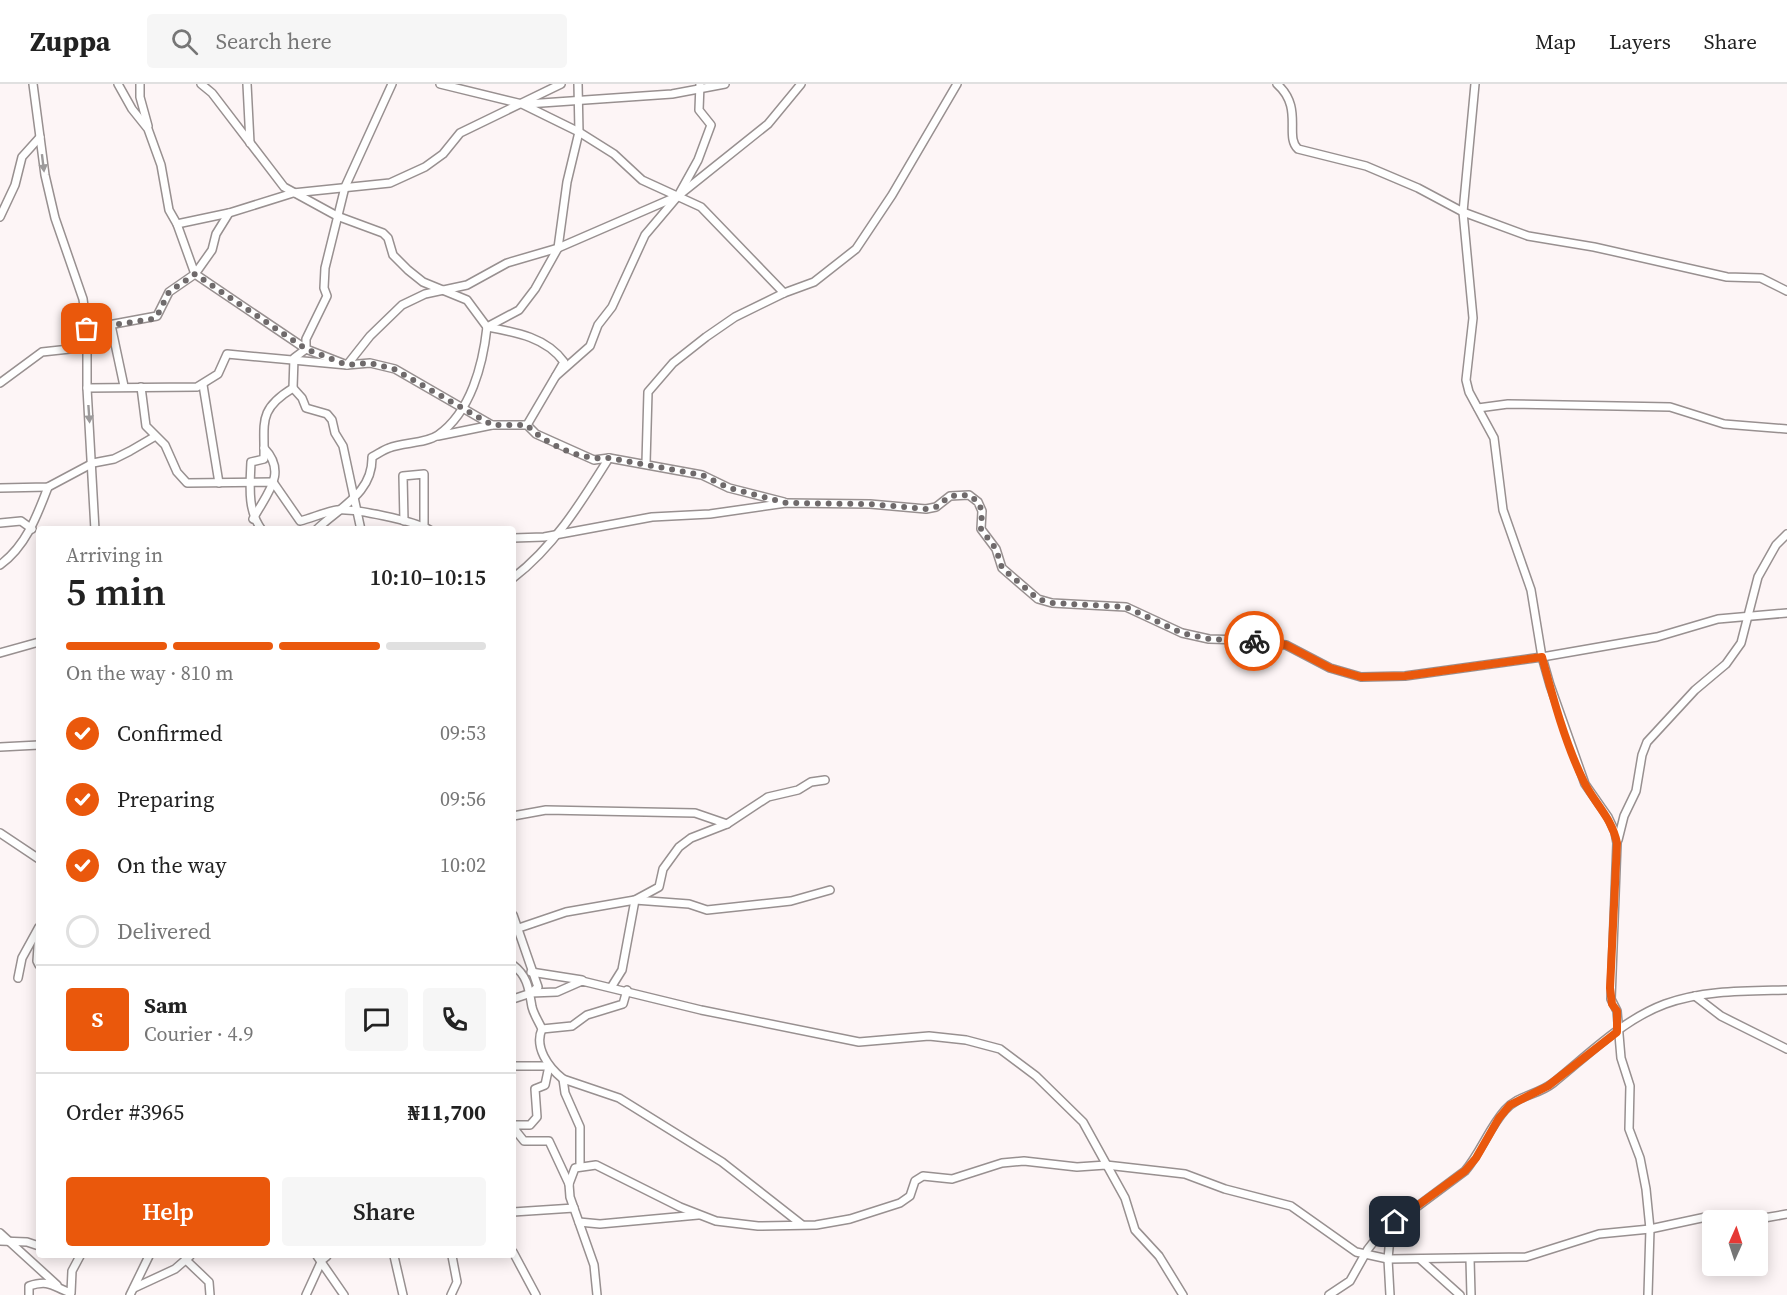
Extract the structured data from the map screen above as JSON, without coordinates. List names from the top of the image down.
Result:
{
  "north": "top",
  "page": {
    "header": "Zuppa",
    "search": "Search here",
    "nav": ["Map", "Layers", "Share"],
    "heading": ["5 min", "Arriving in", "10:10–10:15"],
    "panel": [
      "Sam",
      "Courier · 4.9",
      "Order #3965",
      "₦11,700"
    ],
    "bar": "On the way · 810 m",
    "list": [
      ["Confirmed", "09:53"],
      ["Preparing", "09:56"],
      ["On the way", "10:02"],
      "Delivered"
    ],
    "round": "S",
    "buttons": ["Help", "Share"]
  }
}
